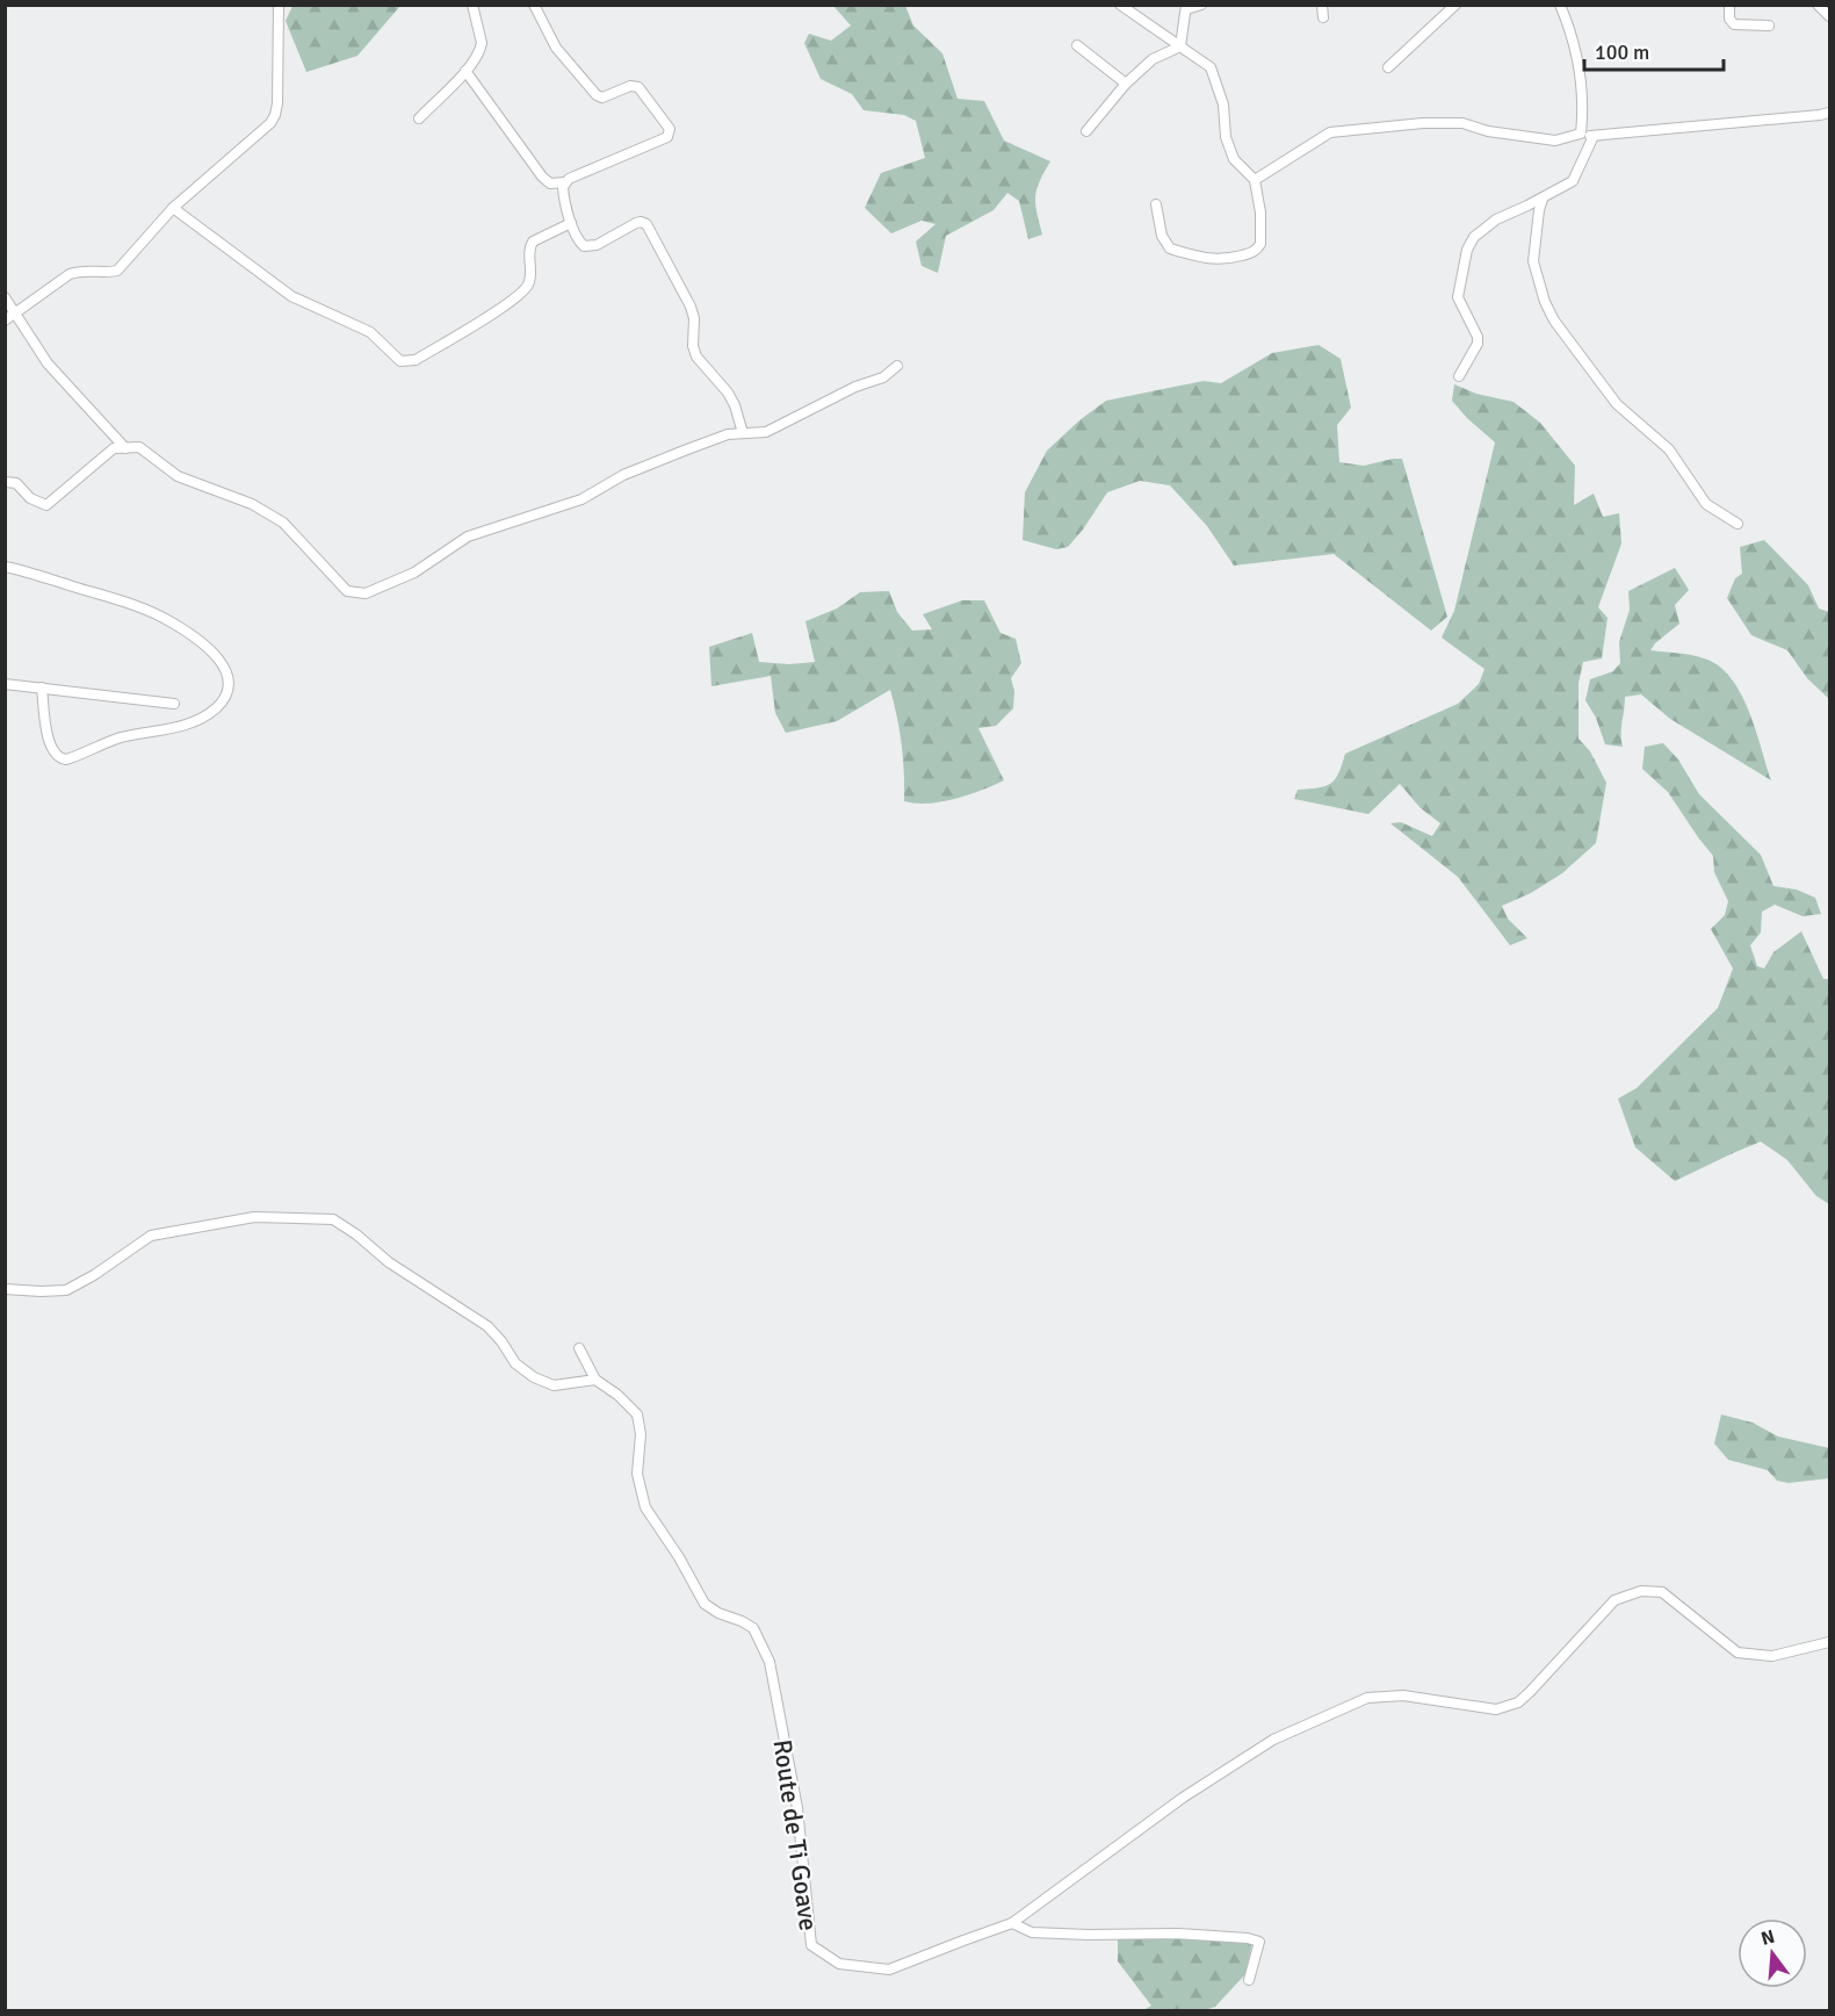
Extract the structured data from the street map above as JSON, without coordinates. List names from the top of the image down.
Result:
{
  "streets": {
    "street": ["Route de Ti Goave"]
  },
  "scale_bar": "100 m",
  "north": "top"
}
